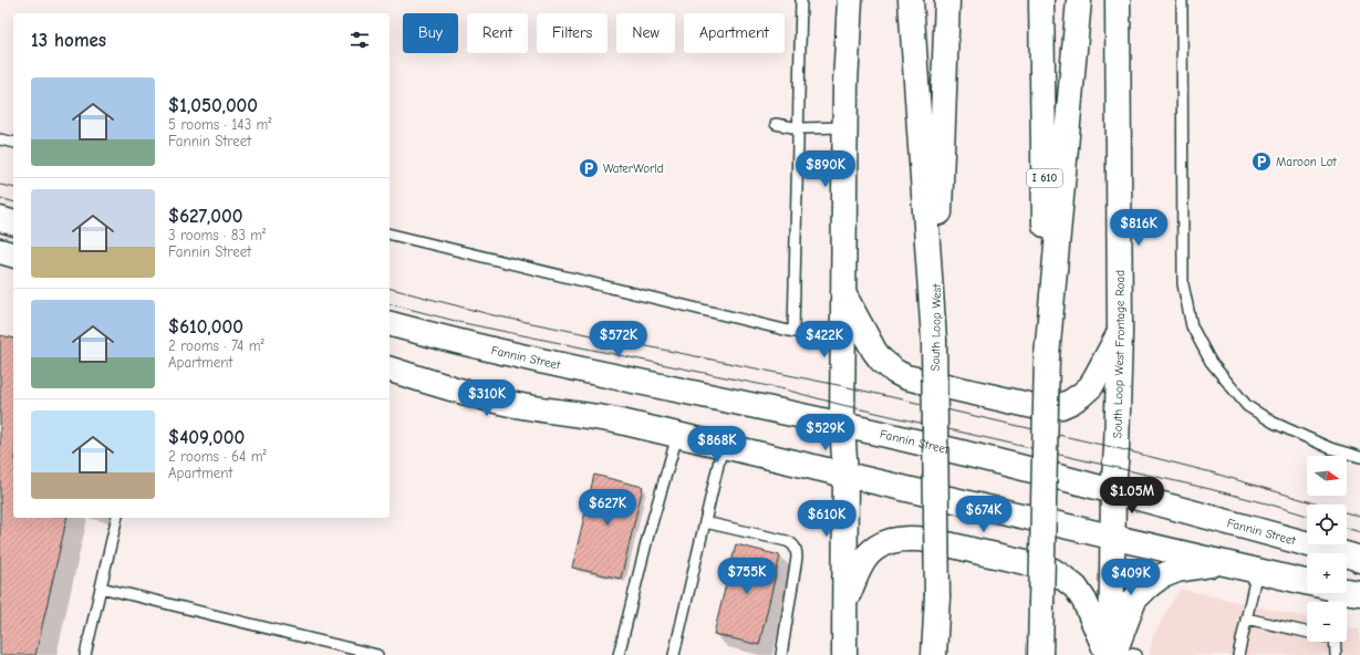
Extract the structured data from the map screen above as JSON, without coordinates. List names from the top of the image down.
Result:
{
  "streets": {
    "main road": [
      "I 610",
      "South Loop West",
      "South Loop West Frontage Road",
      "Fannin Street"
    ]
  },
  "crossings": [
    ["South Loop West Frontage Road", "Fannin Street"]
  ],
  "places": {
    "parking": ["Maroon Lot", "WaterWorld"]
  },
  "north": "right",
  "page": {
    "chip": [
      "Buy",
      "Rent",
      "Filters",
      "New",
      "Apartment"
    ],
    "heading": "13 homes",
    "list": [
      {
        "name": "$1,050,000",
        "note": "5 rooms · 143 m² · Fannin Street"
      },
      {
        "name": "$627,000",
        "note": "3 rooms · 83 m² · Fannin Street"
      },
      {
        "name": "$610,000",
        "note": "2 rooms · 74 m² · Apartment"
      },
      {
        "name": "$409,000",
        "note": "2 rooms · 64 m² · Apartment"
      }
    ],
    "price": [
      "$890K",
      "$816K",
      "$572K",
      "$422K",
      "$310K",
      "$529K",
      "$868K",
      "$1.05M",
      "$627K",
      "$674K",
      "$610K",
      "$755K",
      "$409K"
    ],
    "map_buttons": ["+", "−"]
  }
}
